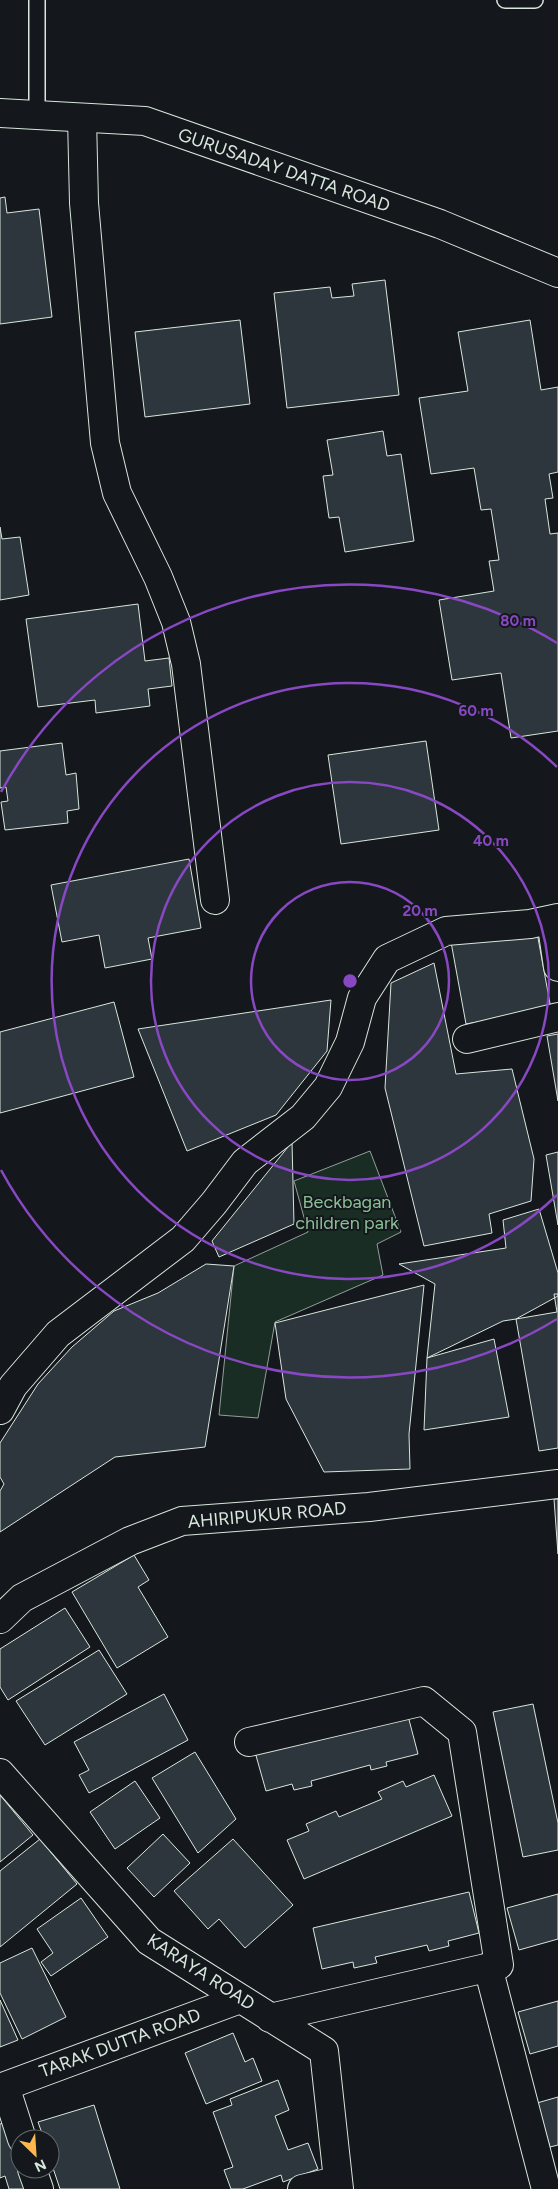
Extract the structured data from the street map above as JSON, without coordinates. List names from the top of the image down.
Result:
{
  "streets": {
    "street": [
      "GURUSADAY DATTA ROAD",
      "AHIRIPUKUR ROAD",
      "KARAYA ROAD",
      "TARAK DUTTA ROAD"
    ]
  },
  "crossings": [
    ["KARAYA ROAD", "TARAK DUTTA ROAD"]
  ],
  "parks": ["Beckbagan children park"],
  "north": "bottom right",
  "rings": [
    "80 m",
    "60 m",
    "40 m",
    "20 m"
  ]
}
